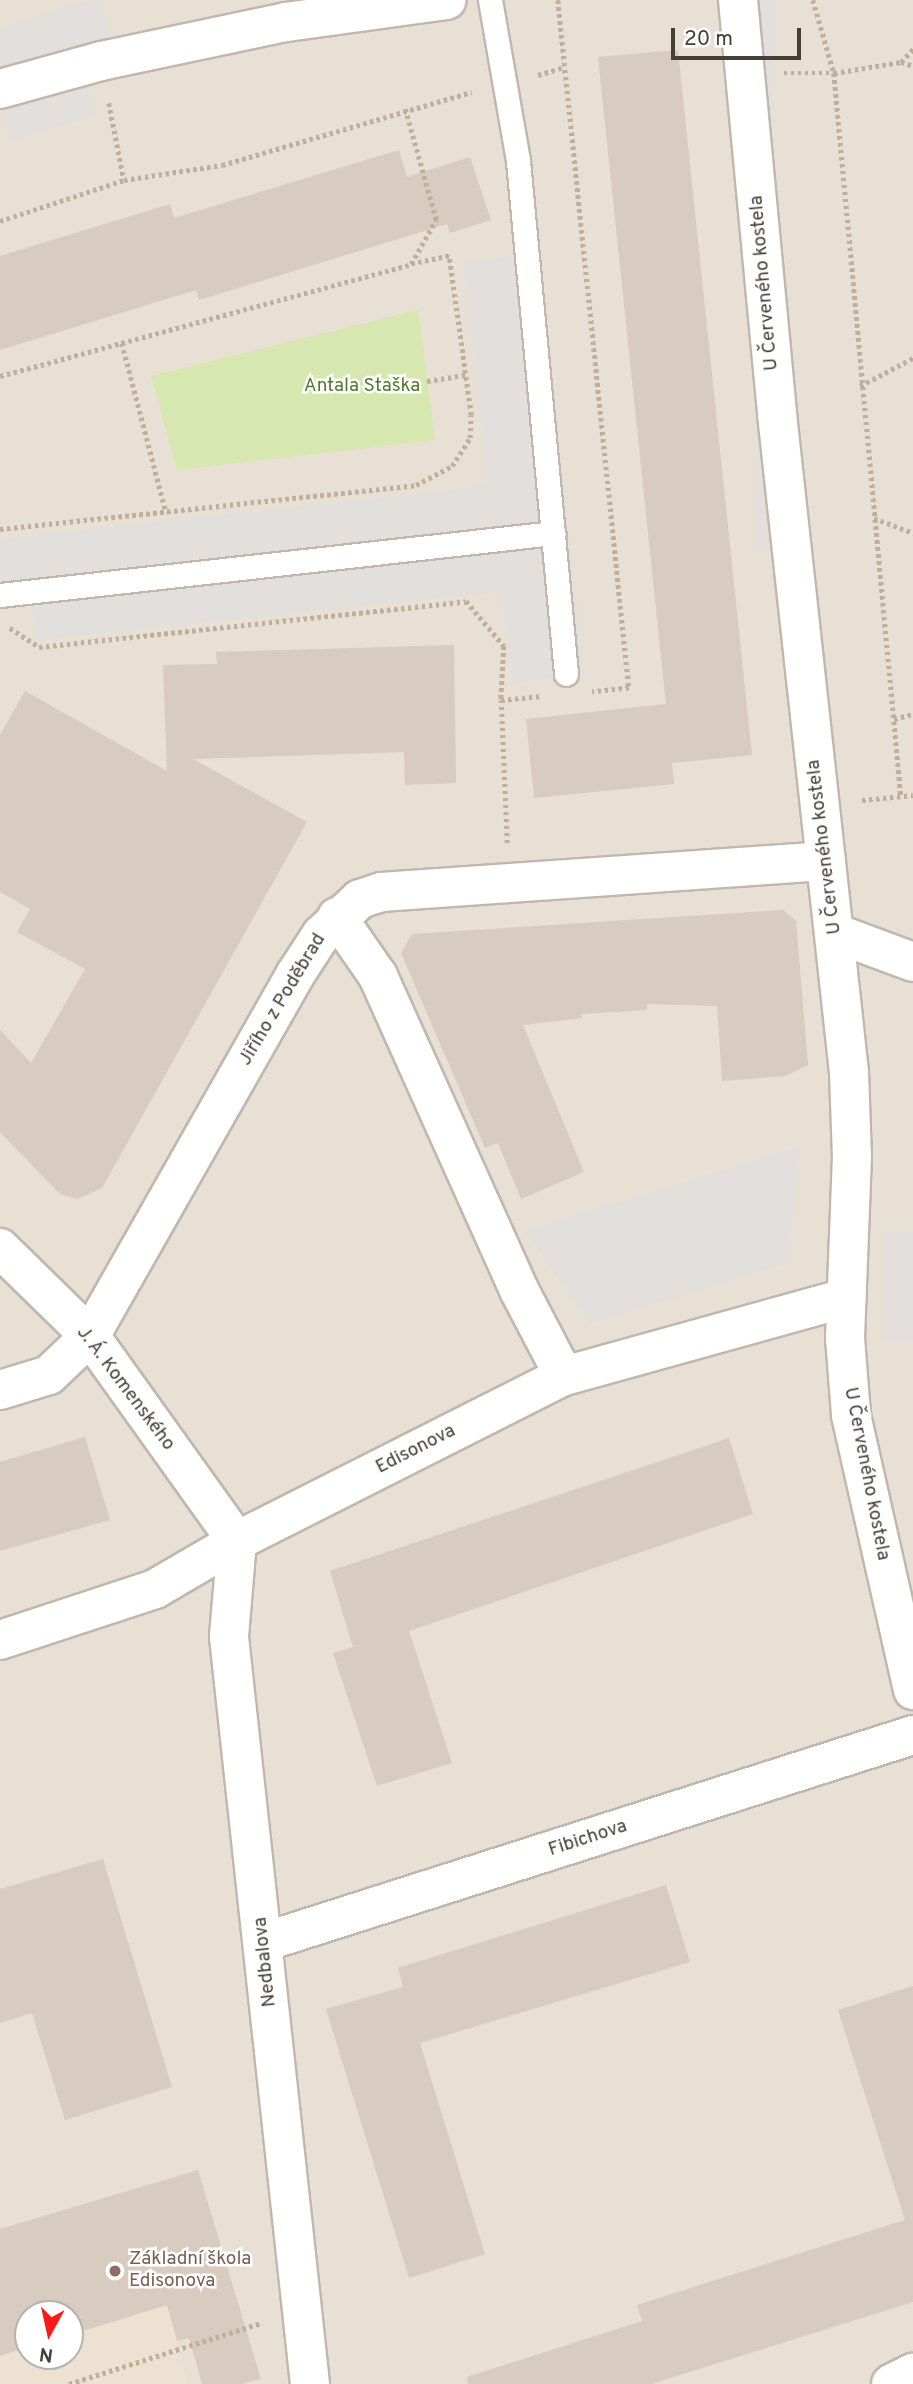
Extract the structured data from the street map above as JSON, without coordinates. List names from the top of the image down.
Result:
{
  "streets": {
    "street": [
      "U Červeného kostela",
      "Jiřího z Poděbrad",
      "J. Á. Komenského",
      "Edisonova",
      "Fibichova",
      "Nedbalova"
    ]
  },
  "crossings": [
    ["U Červeného kostela", "Jiřího z Poděbrad"],
    ["U Červeného kostela", "Edisonova"],
    ["Jiřího z Poděbrad", "J. Á. Komenského"],
    ["J. Á. Komenského", "Edisonova"],
    ["J. Á. Komenského", "Nedbalova"],
    ["Edisonova", "Nedbalova"],
    ["Fibichova", "Nedbalova"]
  ],
  "parks": ["Antala Staška"],
  "places": ["Základní škola Edisonova"],
  "scale_bar": "20 m",
  "north": "bottom"
}
